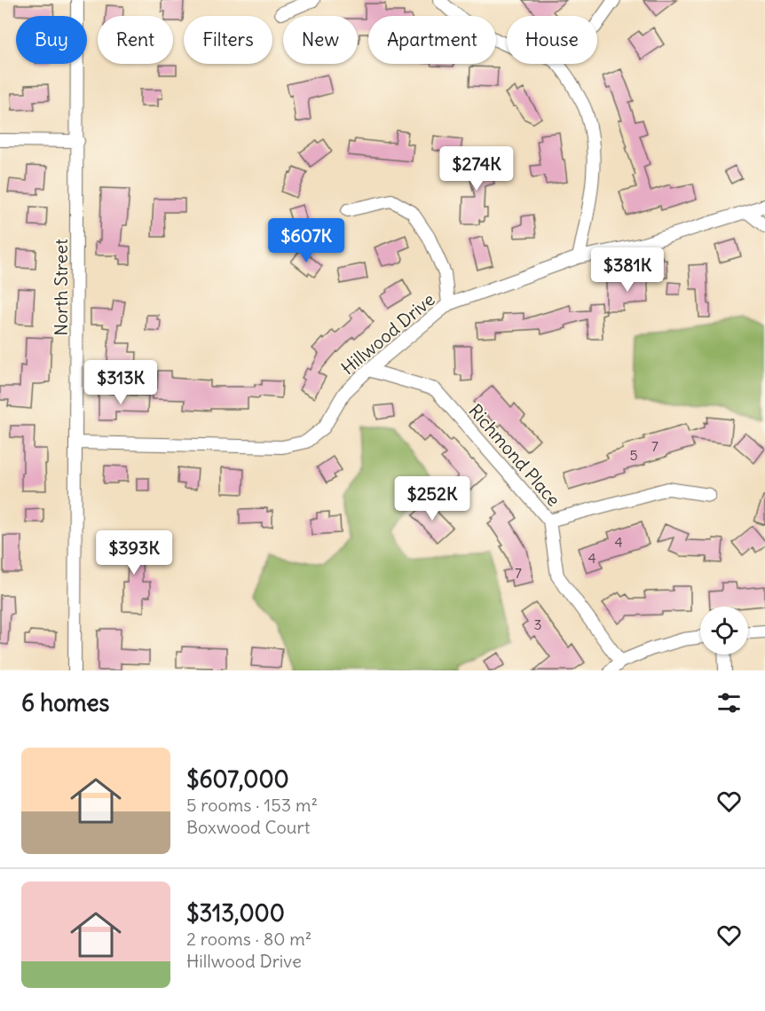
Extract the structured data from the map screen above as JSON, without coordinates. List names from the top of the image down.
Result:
{
  "streets": {
    "street": ["North Street", "Hillwood Drive", "Richmond Place"]
  },
  "crossings": [
    ["North Street", "Hillwood Drive"],
    ["Hillwood Drive", "Richmond Place"]
  ],
  "house_numbers": [
    "7",
    "5",
    "4",
    "4",
    "7",
    "3"
  ],
  "page": {
    "chip": [
      "Buy",
      "Rent",
      "Filters",
      "New",
      "Apartment",
      "House"
    ],
    "price": [
      "$274K",
      "$607K",
      "$381K",
      "$313K",
      "$252K",
      "$393K"
    ],
    "heading": "6 homes",
    "list": [
      {
        "name": "$607,000",
        "note": "5 rooms · 153 m² · Boxwood Court"
      },
      {
        "name": "$313,000",
        "note": "2 rooms · 80 m² · Hillwood Drive"
      }
    ]
  }
}
